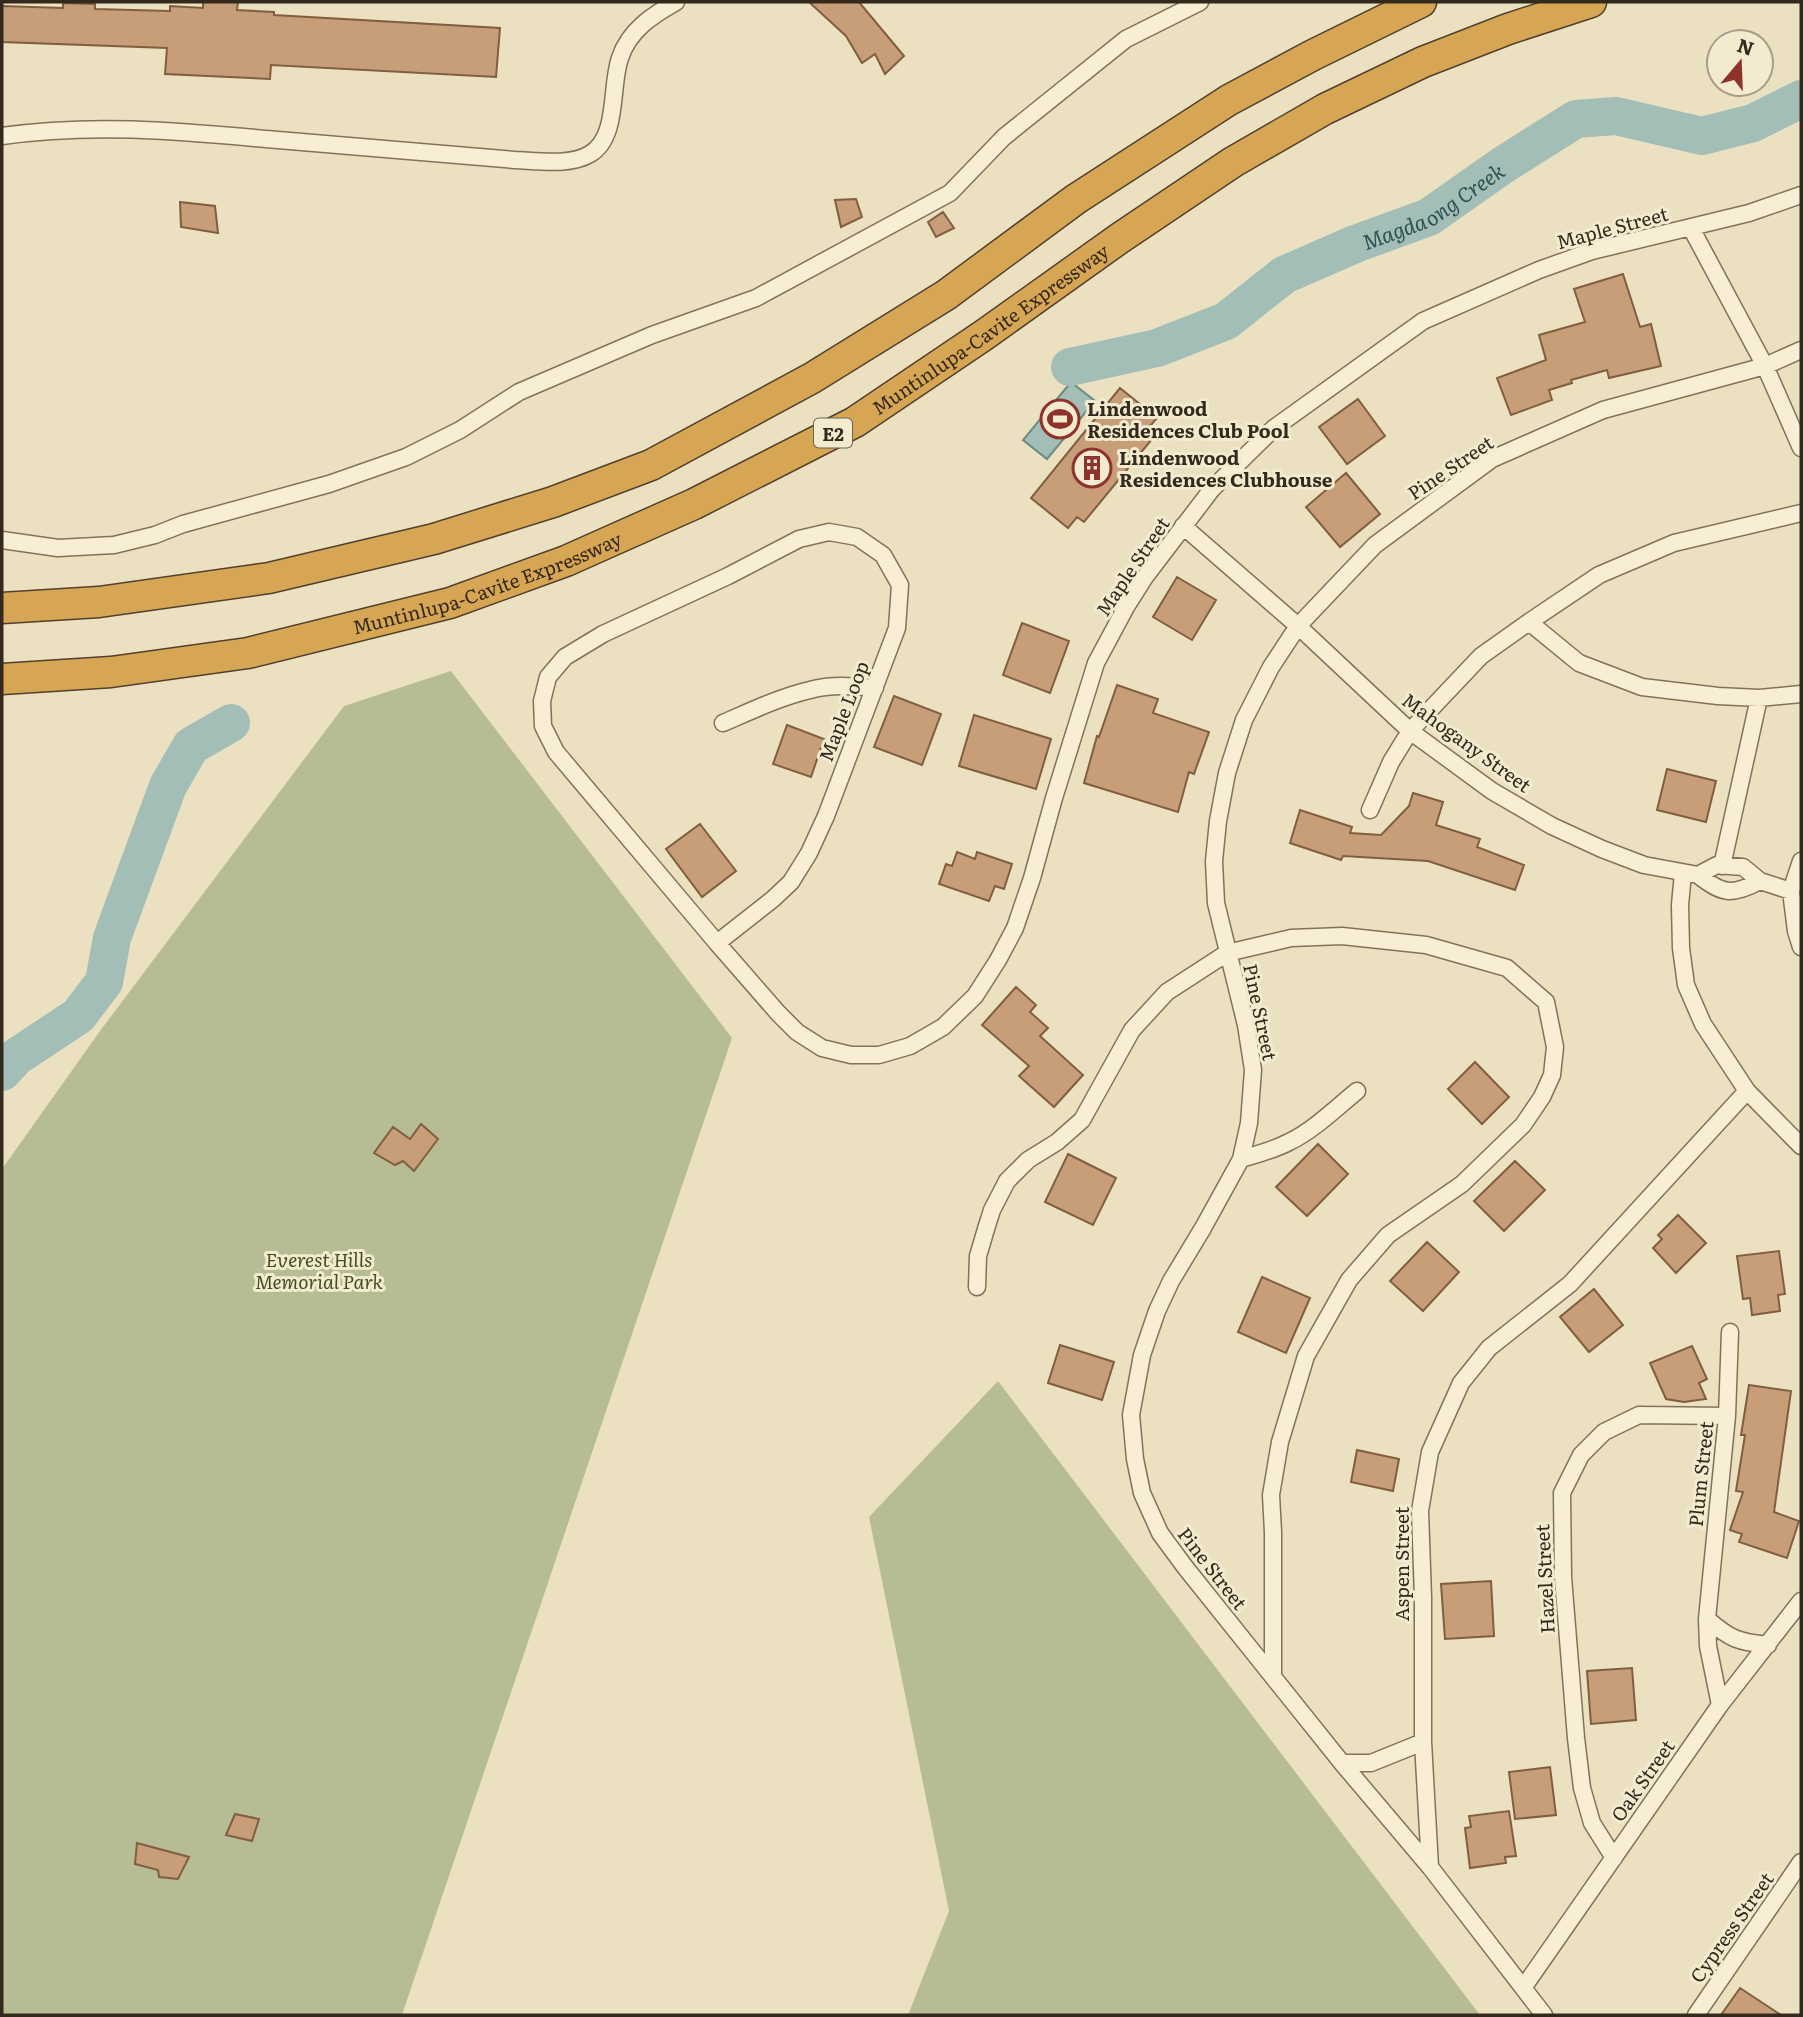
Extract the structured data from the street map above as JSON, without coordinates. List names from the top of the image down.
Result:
{
  "streets": {
    "highway": ["Muntinlupa-Cavite Expressway", "E2"],
    "street": [
      "Maple Street",
      "Pine Street",
      "Maple Loop",
      "Mahogany Street",
      "Plum Street",
      "Aspen Street",
      "Hazel Street",
      "Oak Street",
      "Cypress Street"
    ]
  },
  "crossings": [
    ["Maple Street", "Maple Loop"],
    ["Maple Street", "Mahogany Street"],
    ["Pine Street", "Mahogany Street"],
    ["Pine Street", "Aspen Street"],
    ["Pine Street", "Oak Street"],
    ["Plum Street", "Hazel Street"],
    ["Plum Street", "Oak Street"],
    ["Hazel Street", "Oak Street"]
  ],
  "water": ["Magdaong Creek"],
  "parks": ["Everest Hills Memorial Park"],
  "places": {
    "sports": ["Lindenwood Residences Club Pool"],
    "building": ["Lindenwood Residences Clubhouse"]
  },
  "north": "top"
}
